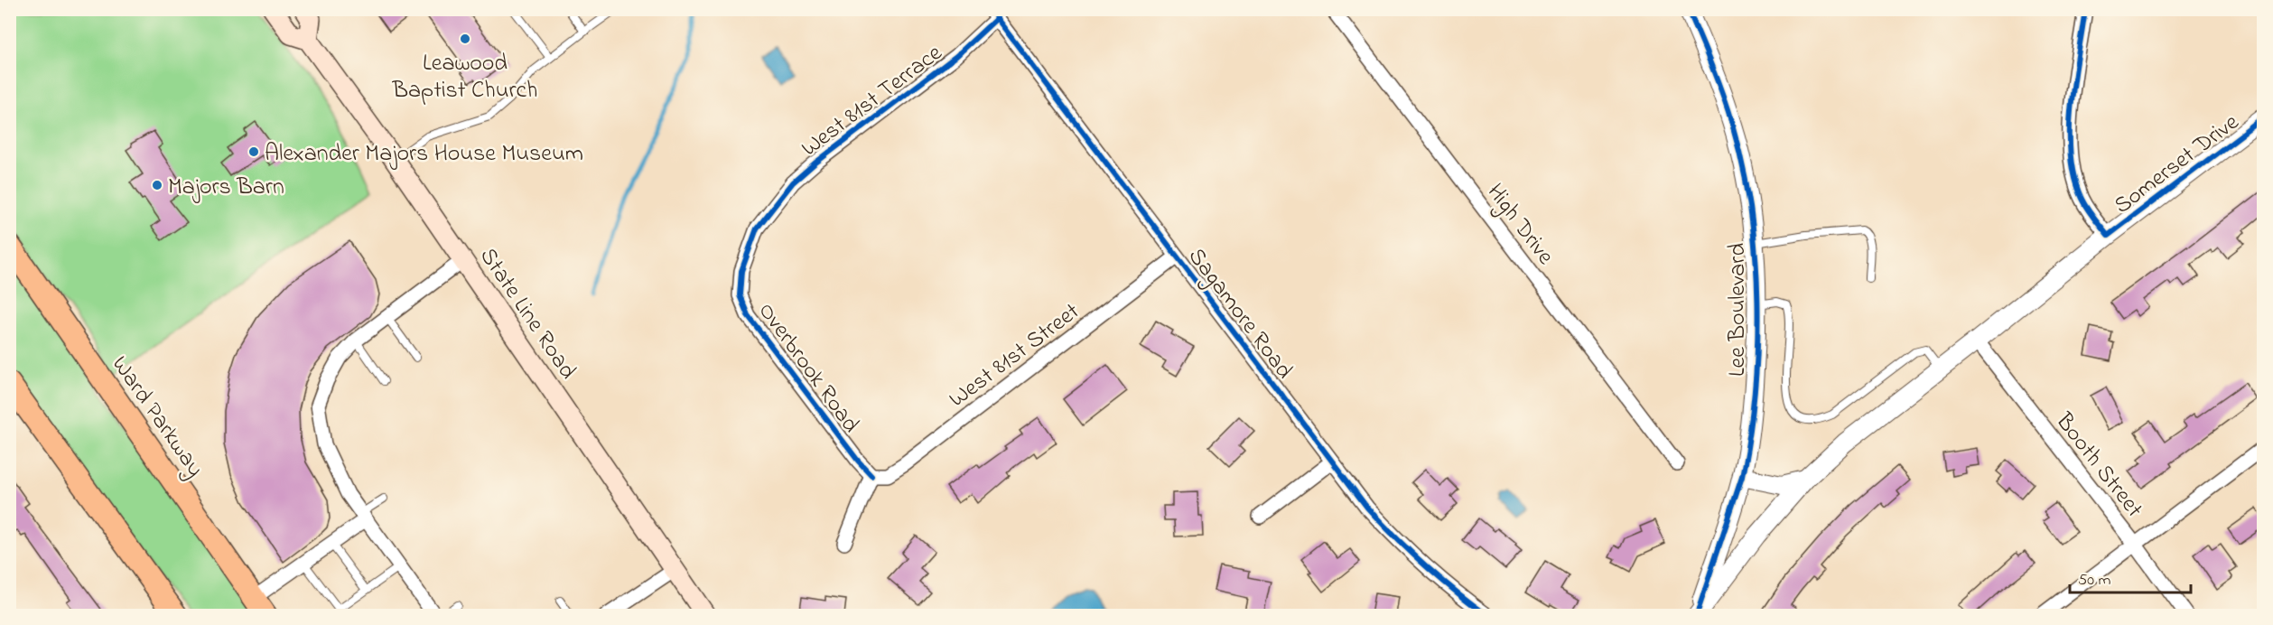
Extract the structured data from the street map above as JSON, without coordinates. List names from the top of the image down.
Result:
{
  "streets": {
    "main road": ["State Line Road", "Ward Parkway"],
    "street": [
      "West 81st Terrace",
      "Somerset Drive",
      "High Drive",
      "Lee Boulevard",
      "Sagamore Road",
      "West 81st Street",
      "Overbrook Road",
      "Booth Street"
    ]
  },
  "crossings": [
    ["West 81st Terrace", "Sagamore Road"],
    ["West 81st Terrace", "Overbrook Road"],
    ["Somerset Drive", "Lee Boulevard"],
    ["Somerset Drive", "Booth Street"],
    ["Sagamore Road", "West 81st Street"],
    ["West 81st Street", "Overbrook Road"]
  ],
  "places": ["Leawood Baptist Church", "Alexander Majors House Museum", "Majors Barn"],
  "scale_bar": "50 m"
}
